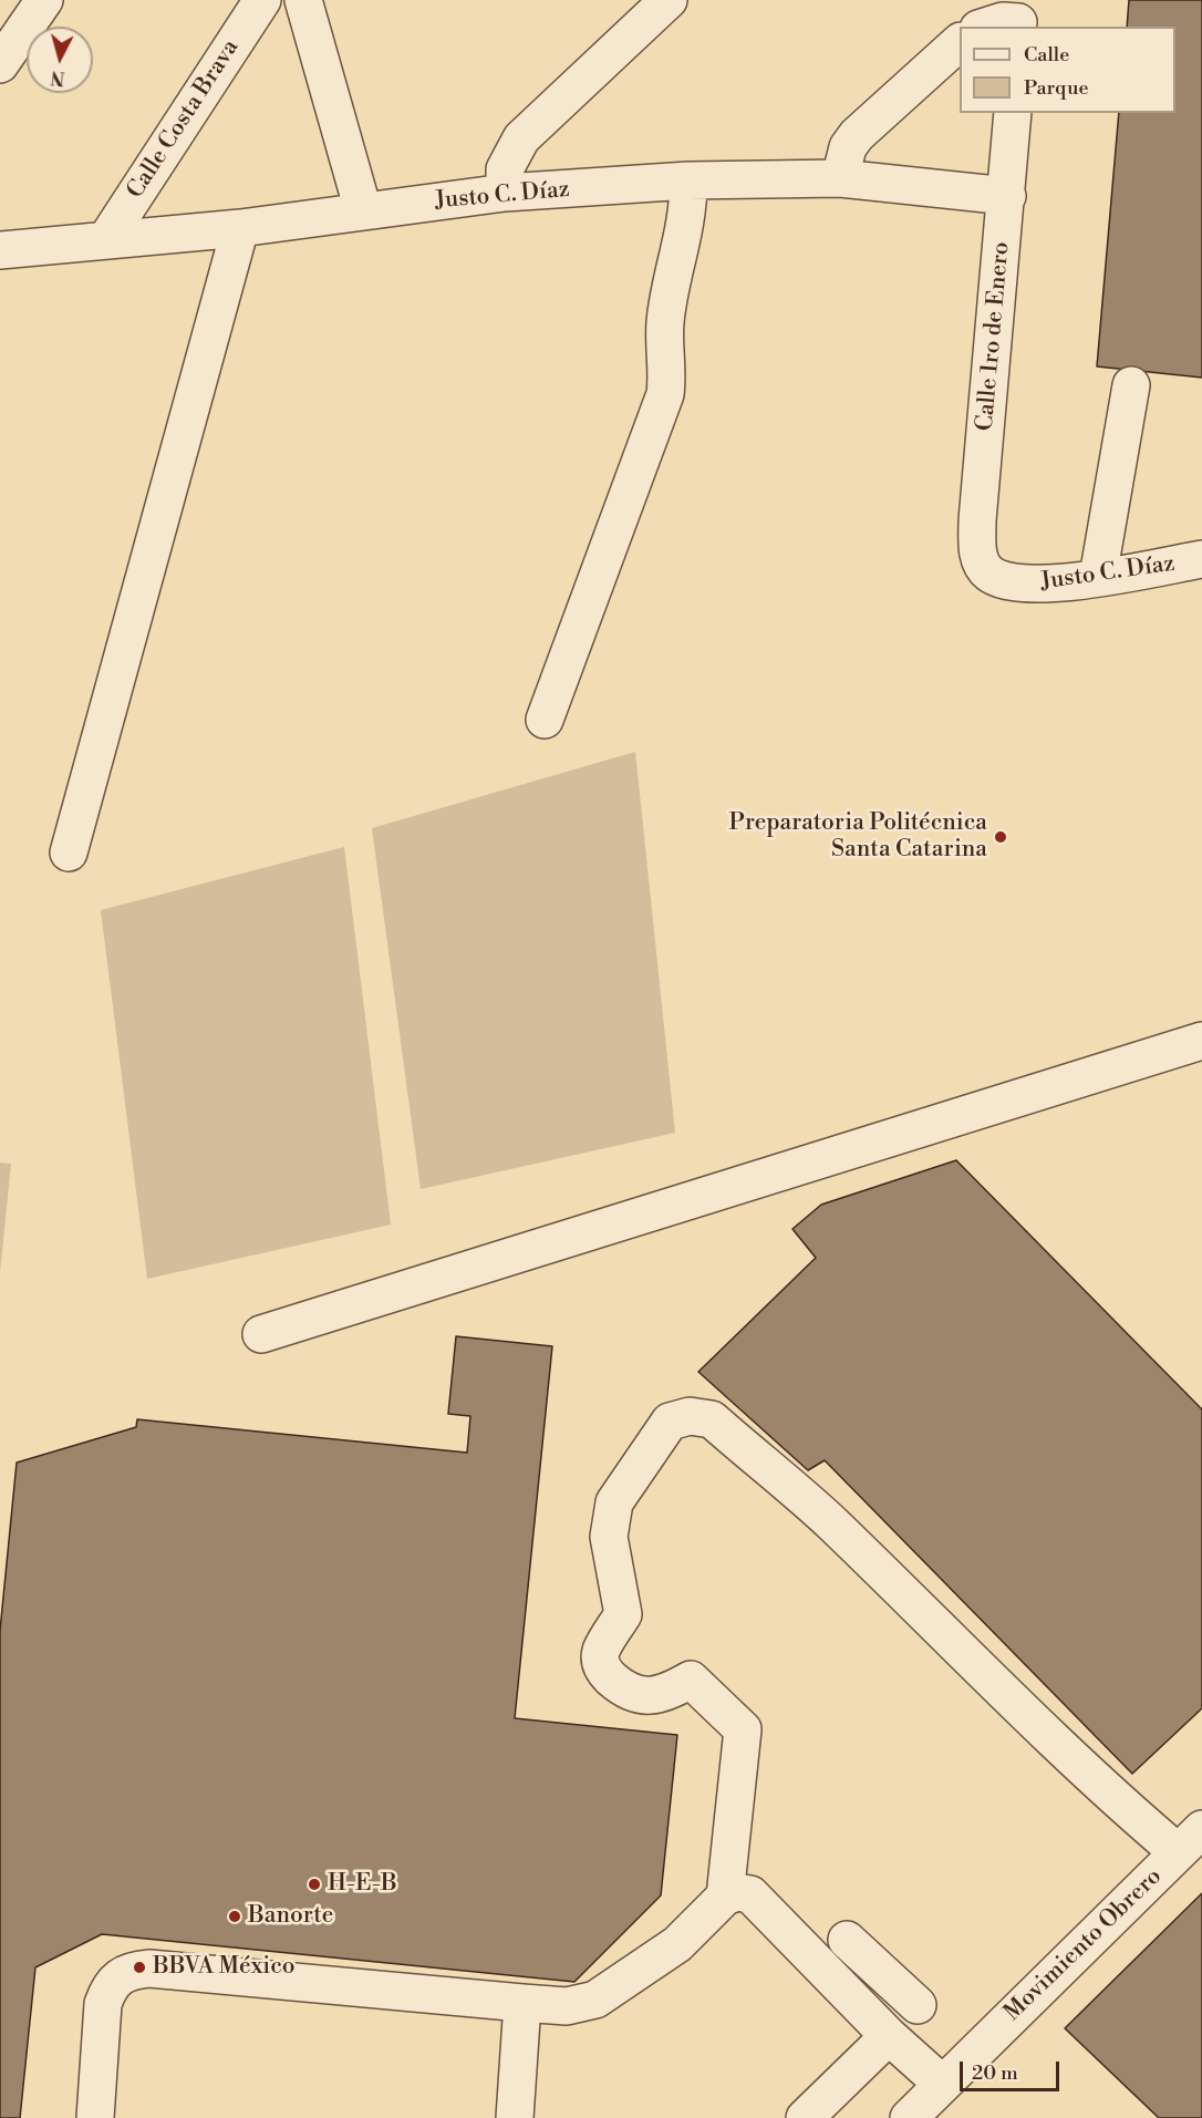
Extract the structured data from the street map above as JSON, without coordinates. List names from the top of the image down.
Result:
{
  "streets": {
    "street": [
      "Calle Costa Brava",
      "Justo C. Díaz",
      "Calle 1ro de Enero",
      "Movimiento Obrero"
    ]
  },
  "crossings": [
    ["Calle Costa Brava", "Justo C. Díaz"],
    ["Justo C. Díaz", "Calle 1ro de Enero"]
  ],
  "places": [
    "Preparatoria Politécnica Santa Catarina",
    "H-E-B",
    "Banorte",
    "BBVA México"
  ],
  "legend": ["Calle", "Parque"],
  "scale_bar": "20 m",
  "north": "bottom"
}
